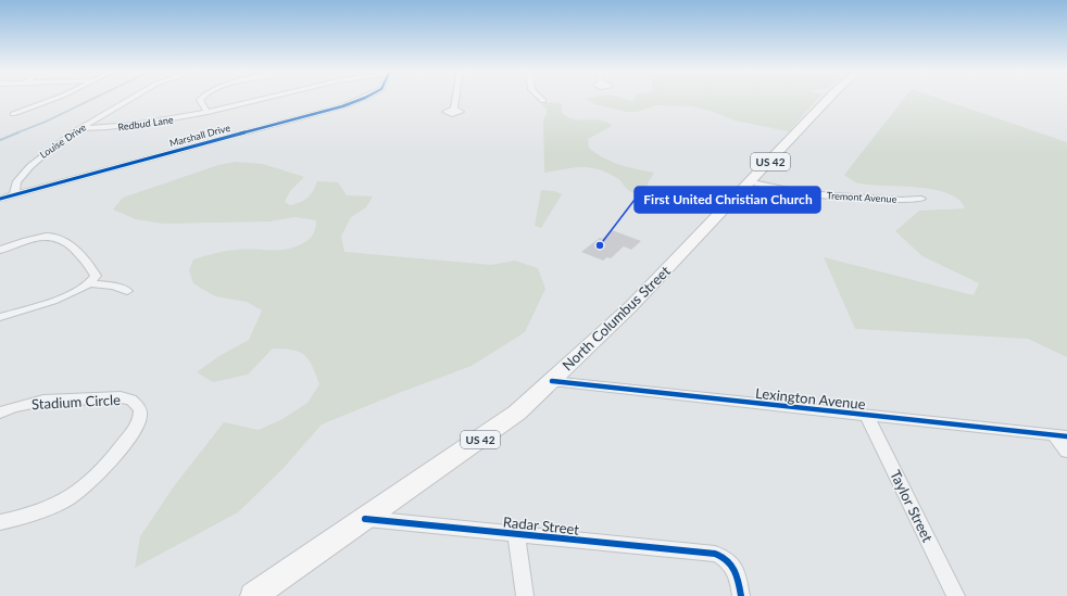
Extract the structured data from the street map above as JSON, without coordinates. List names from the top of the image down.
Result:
{
  "streets": {
    "main road": ["US 42", "North Columbus Street"],
    "street": [
      "Redbud Lane",
      "Marshall Drive",
      "Louise Drive",
      "Tremont Avenue",
      "Lexington Avenue",
      "Stadium Circle",
      "Taylor Street",
      "Radar Street"
    ]
  },
  "crossings": [
    ["Redbud Lane", "Louise Drive"],
    ["Marshall Drive", "Louise Drive"],
    ["US 42", "Tremont Avenue"],
    ["US 42", "North Columbus Street"],
    ["Tremont Avenue", "North Columbus Street"],
    ["North Columbus Street", "Lexington Avenue"],
    ["North Columbus Street", "Radar Street"],
    ["Lexington Avenue", "Taylor Street"]
  ],
  "places": ["First United Christian Church"]
}
